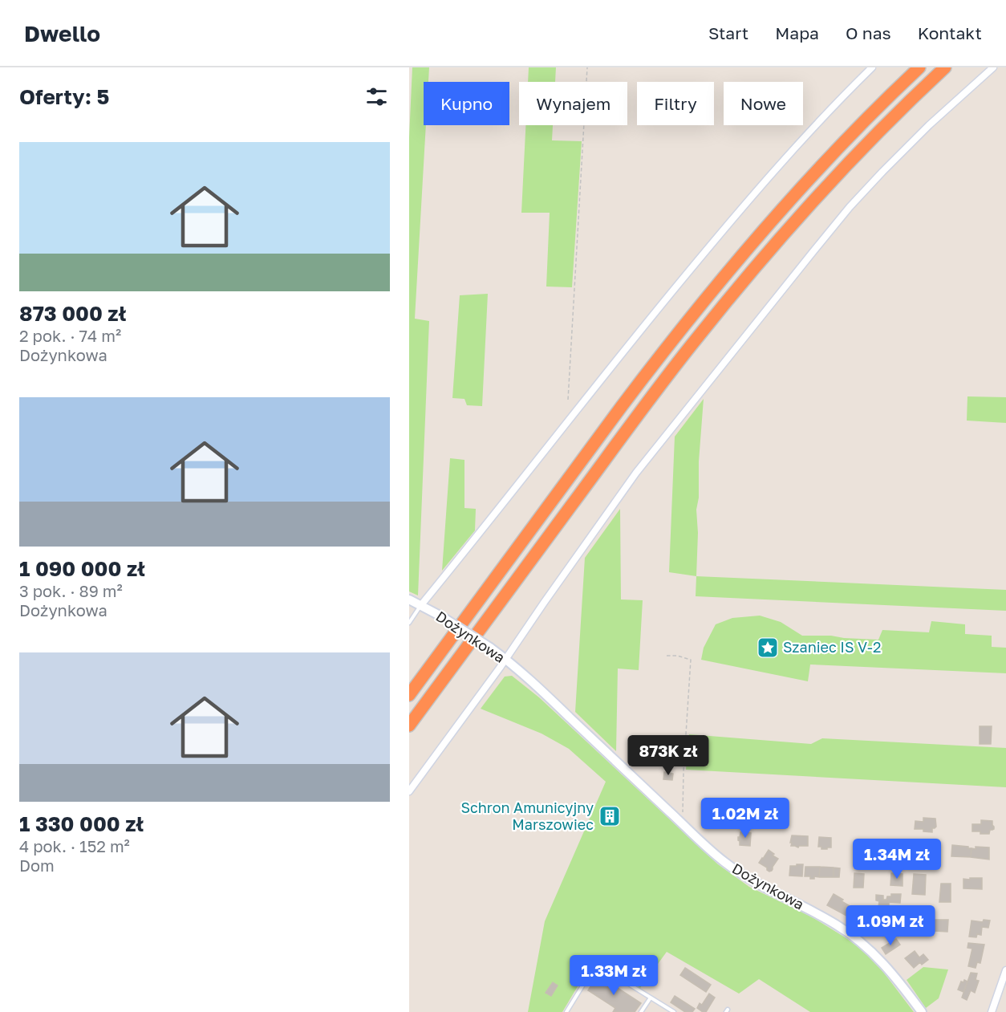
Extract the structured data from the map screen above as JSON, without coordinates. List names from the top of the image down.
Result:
{
  "streets": {
    "street": ["Dożynkowa"]
  },
  "places": {
    "place": ["Szaniec IS V-2"],
    "building": ["Schron Amunicyjny Marszowiec"]
  },
  "page": {
    "header": "Dwello",
    "nav": [
      "Start",
      "Mapa",
      "O nas",
      "Kontakt"
    ],
    "heading": "Oferty: 5",
    "chip": [
      "Kupno",
      "Wynajem",
      "Filtry",
      "Nowe"
    ],
    "list": [
      {
        "name": "873 000 zł",
        "note": "2 pok. · 74 m² · Dożynkowa"
      },
      {
        "name": "1 090 000 zł",
        "note": "3 pok. · 89 m² · Dożynkowa"
      },
      {
        "name": "1 330 000 zł",
        "note": "4 pok. · 152 m² · Dom"
      }
    ],
    "price": [
      "873K zł",
      "1.02M zł",
      "1.34M zł",
      "1.09M zł",
      "1.33M zł"
    ]
  }
}
